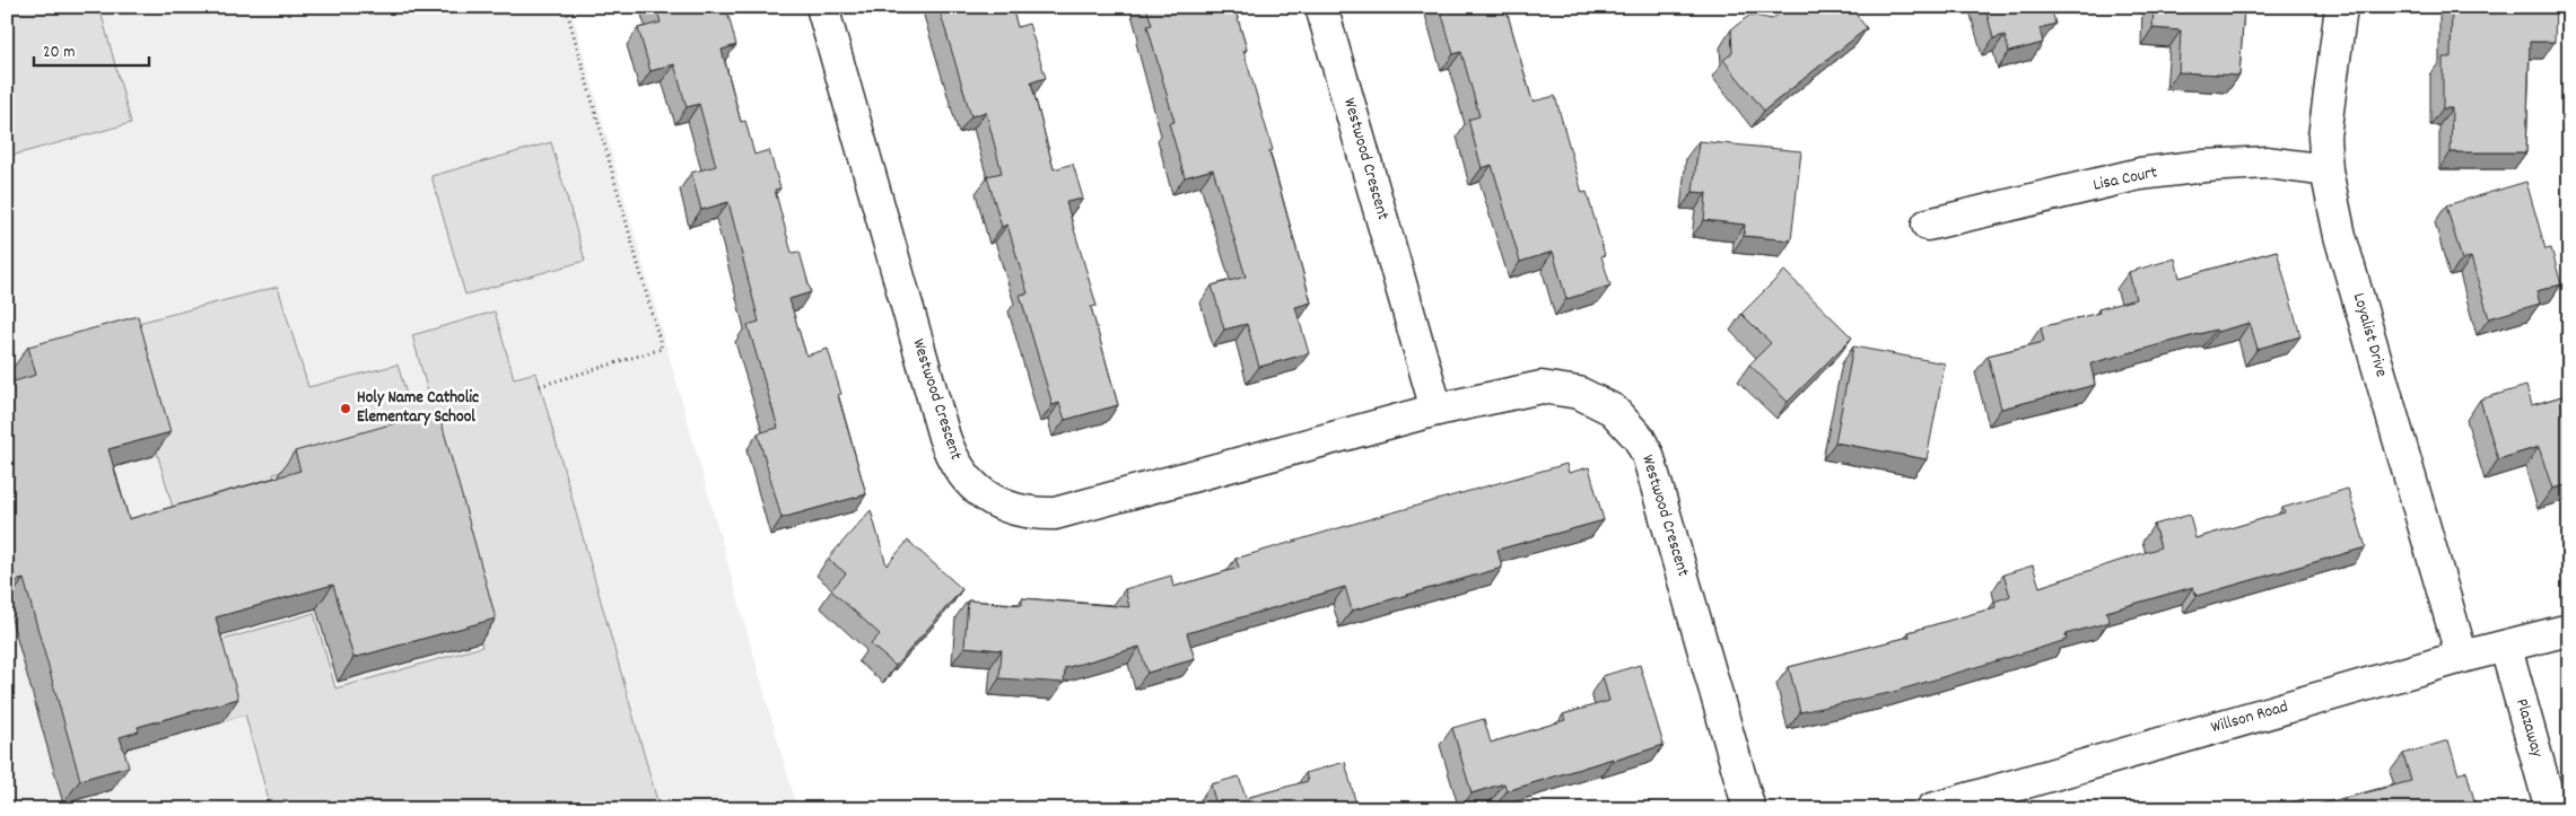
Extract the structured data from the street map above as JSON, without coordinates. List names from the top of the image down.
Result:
{
  "streets": {
    "street": [
      "Westwood Crescent",
      "Lisa Court",
      "Loyalist Drive",
      "Willson Road",
      "Plazaway"
    ]
  },
  "crossings": [
    ["Lisa Court", "Loyalist Drive"],
    ["Loyalist Drive", "Willson Road"],
    ["Willson Road", "Plazaway"]
  ],
  "places": ["Holy Name Catholic Elementary School"],
  "scale_bar": "20 m"
}
